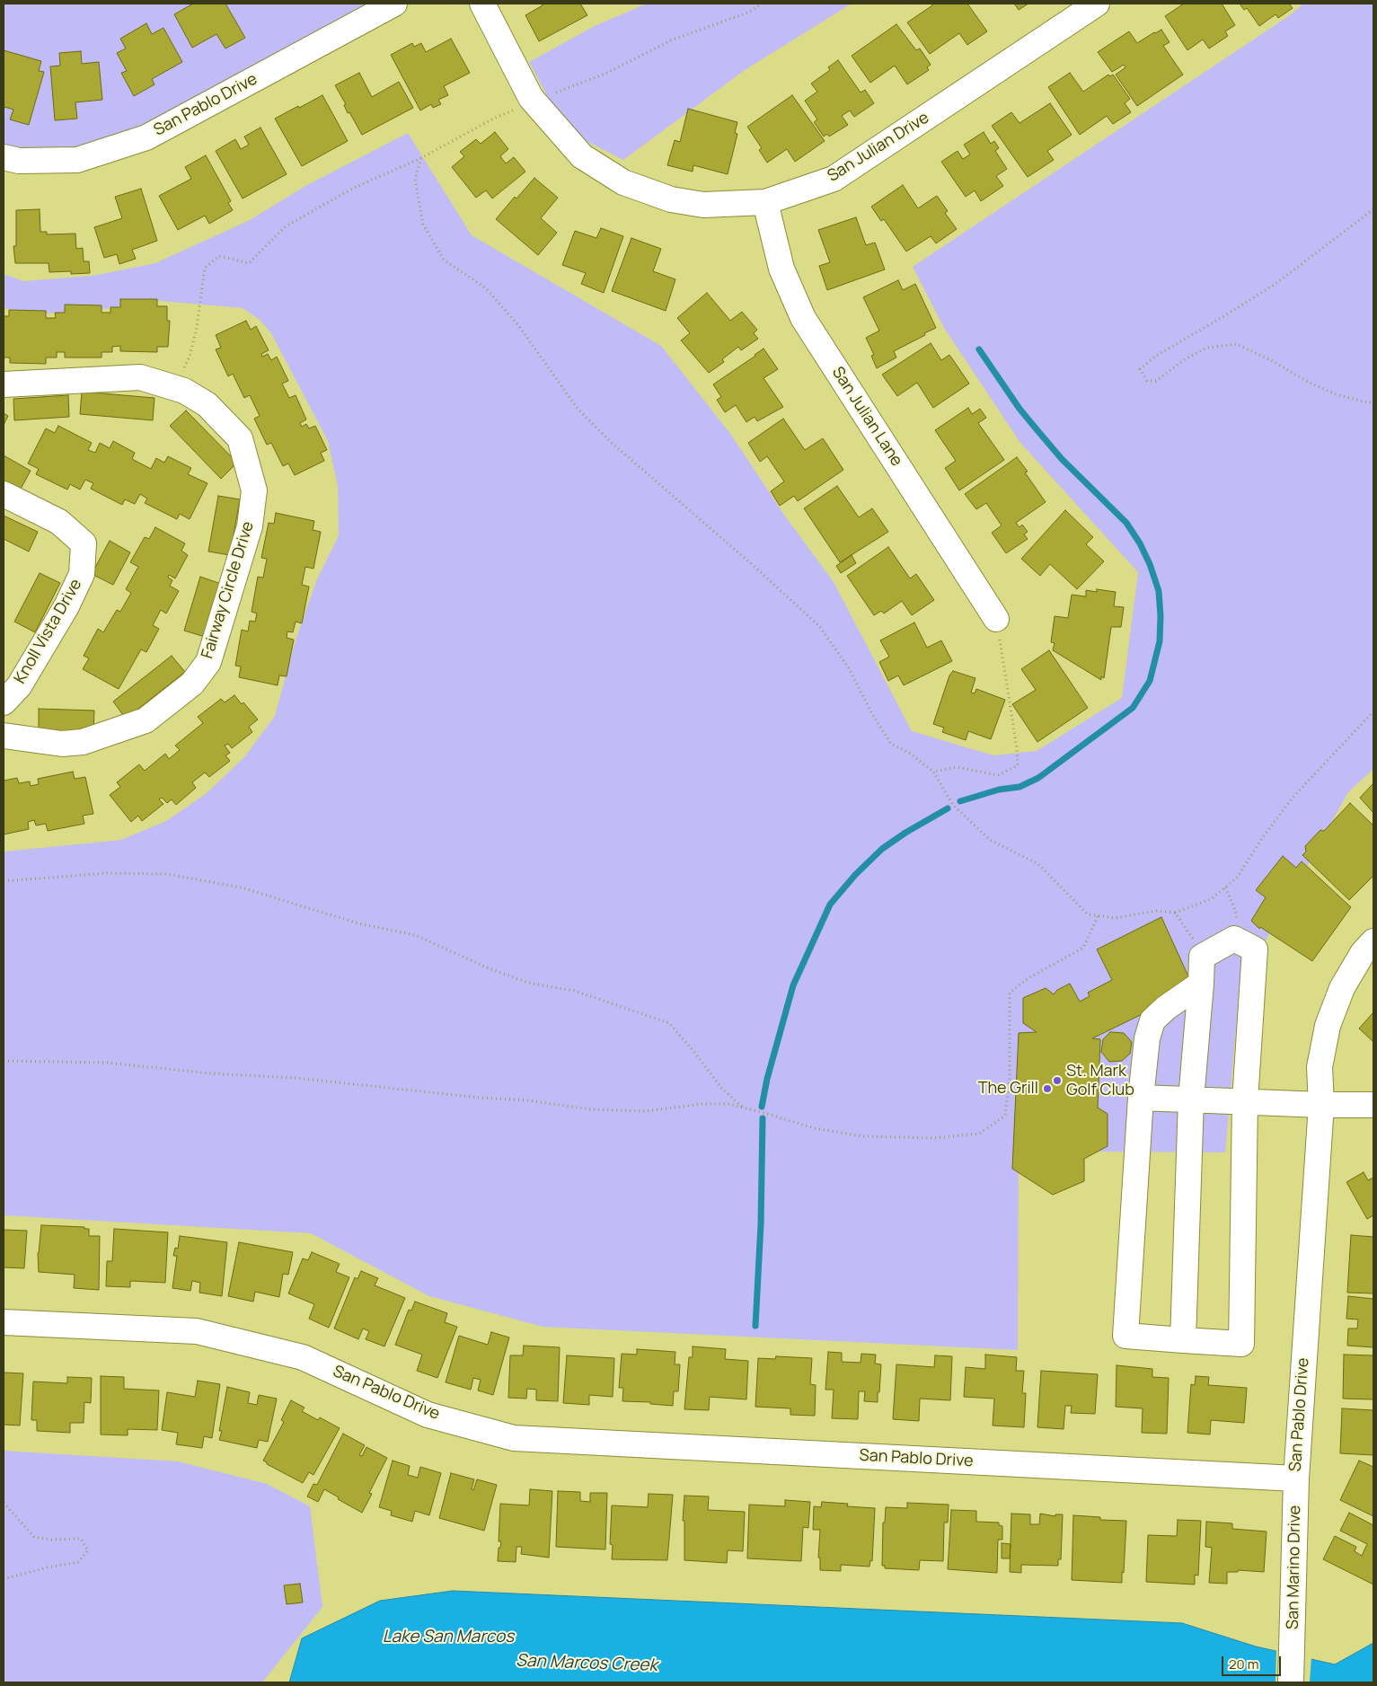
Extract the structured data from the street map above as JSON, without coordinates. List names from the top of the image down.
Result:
{
  "streets": {
    "street": [
      "San Pablo Drive",
      "San Julian Drive",
      "San Julian Lane",
      "Fairway Circle Drive",
      "Knoll Vista Drive",
      "San Marino Drive"
    ]
  },
  "crossings": [
    ["San Pablo Drive", "San Marino Drive"],
    ["San Julian Drive", "San Julian Lane"]
  ],
  "water": ["Lake San Marcos", "San Marcos Creek"],
  "places": ["St. Mark Golf Club", "The Grill"],
  "scale_bar": "20 m"
}
